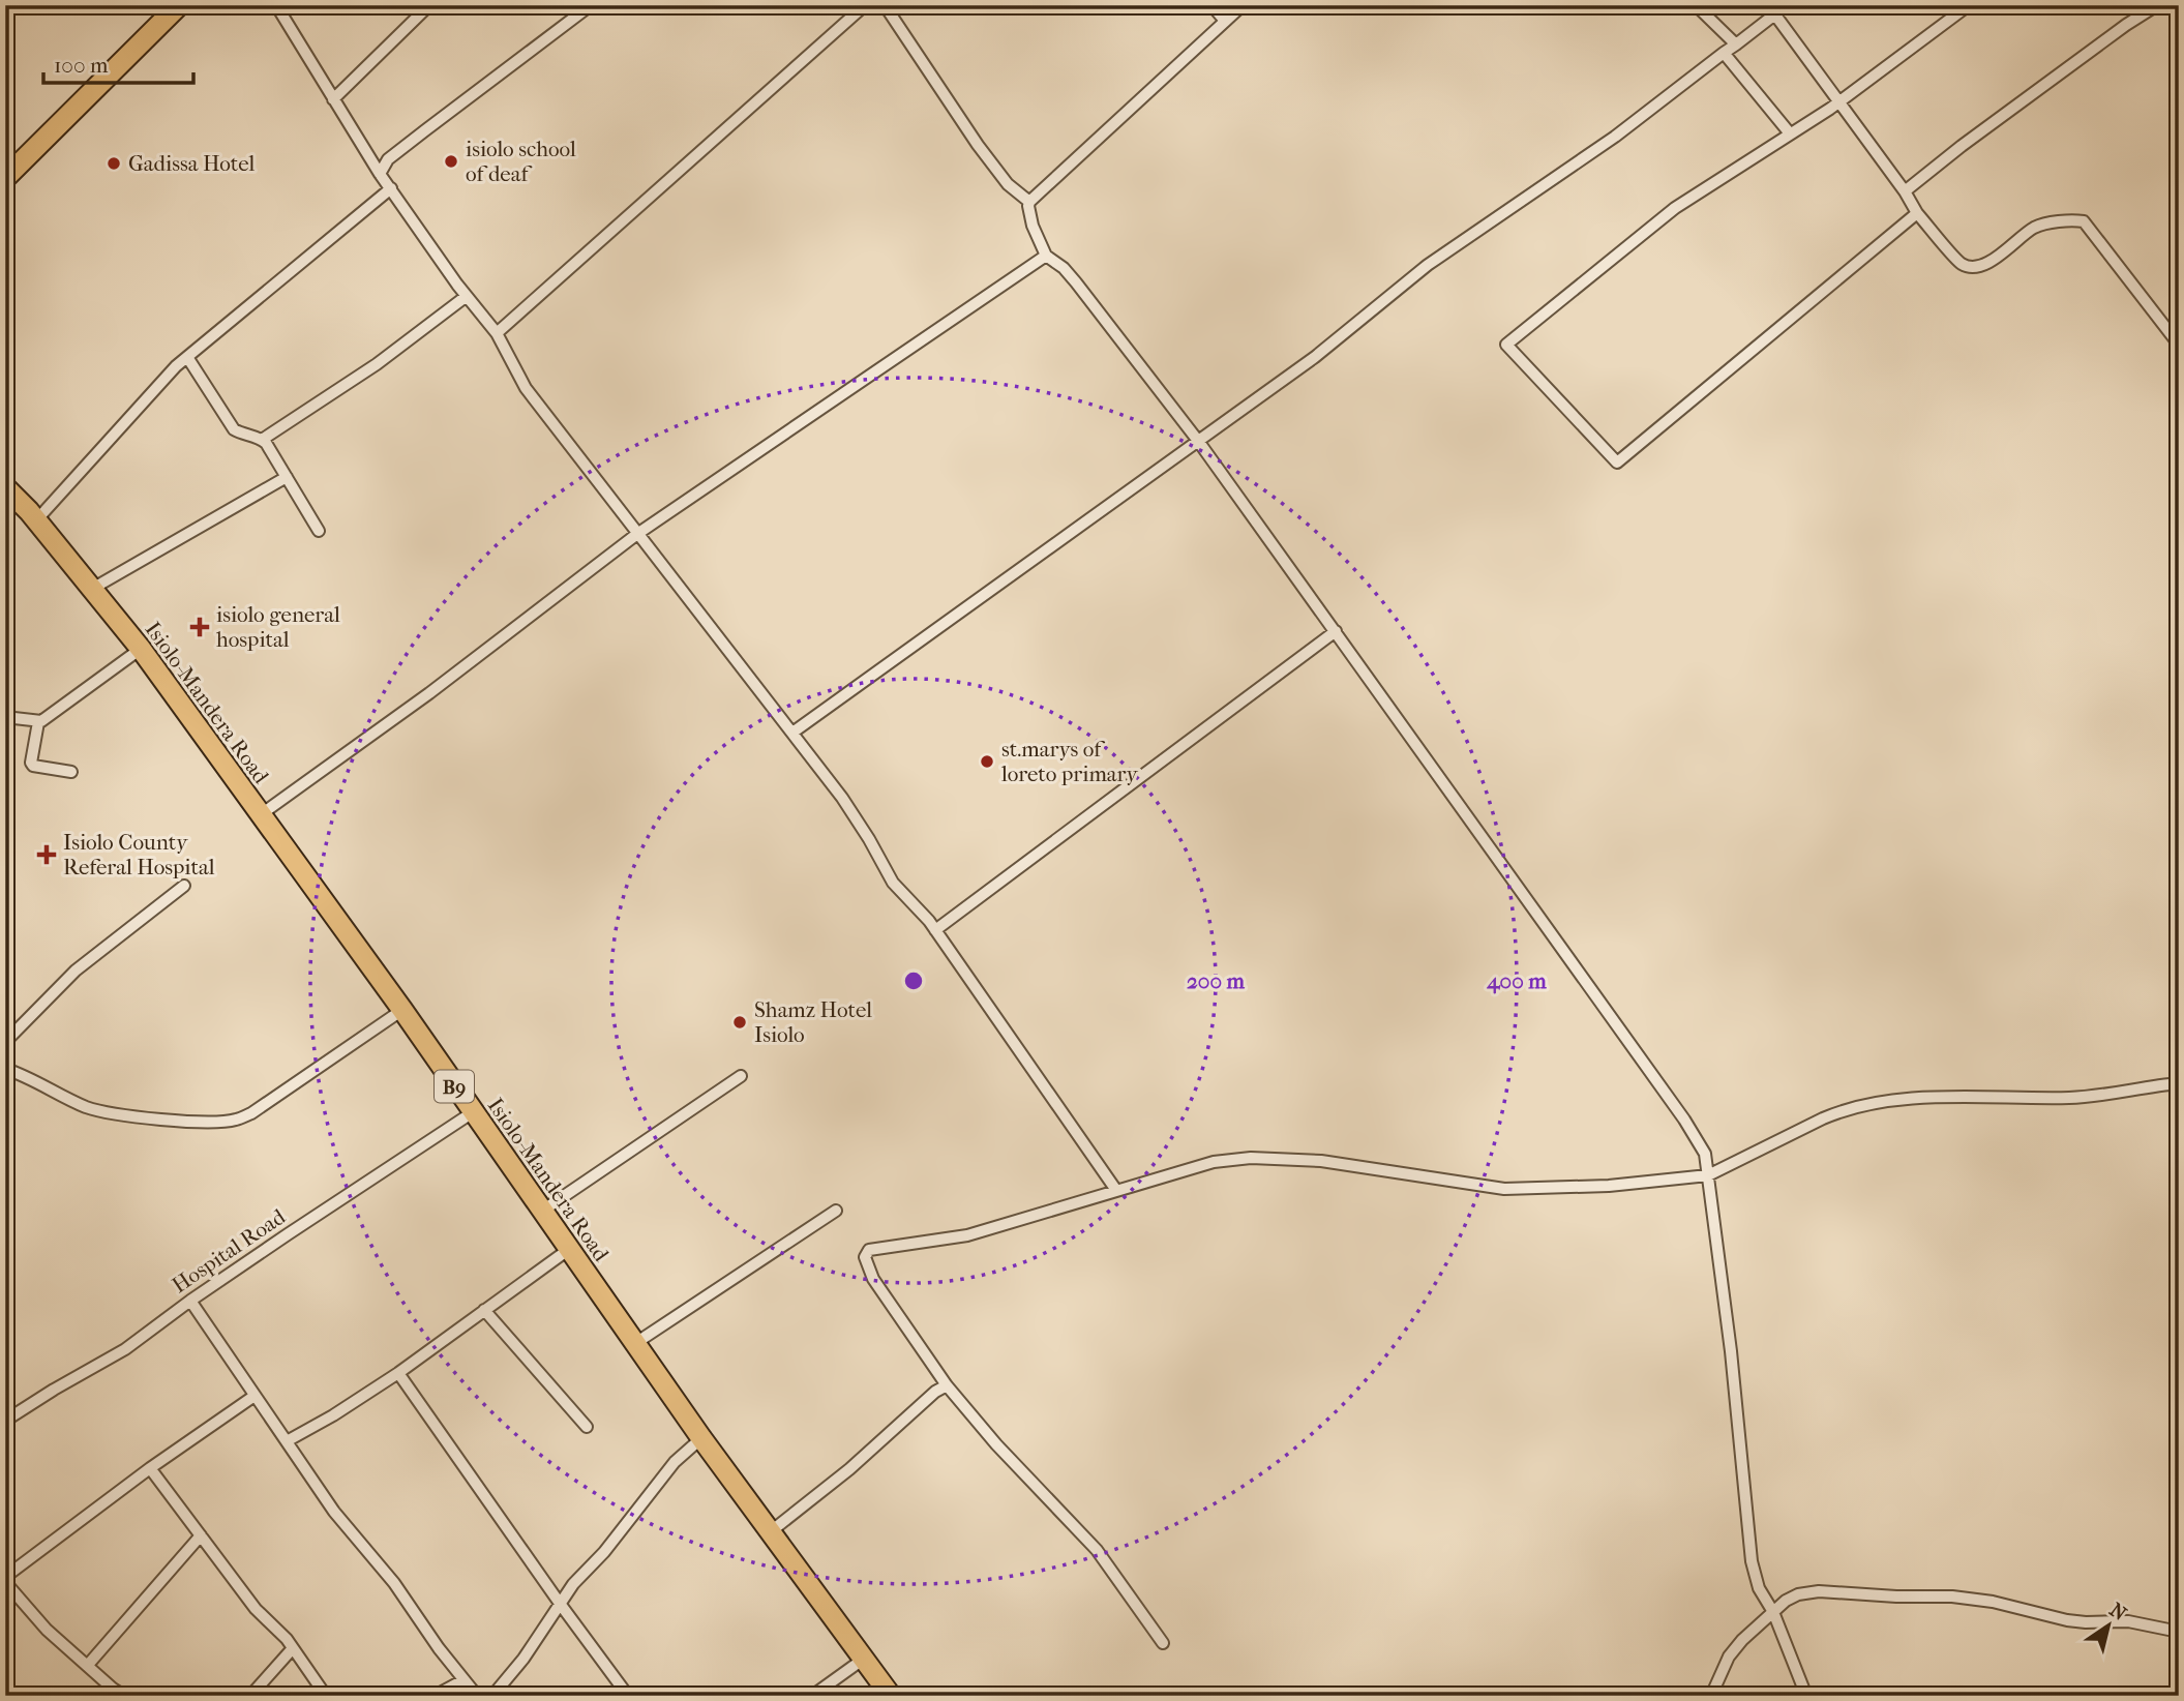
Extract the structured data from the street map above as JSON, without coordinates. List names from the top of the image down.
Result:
{
  "streets": {
    "highway": ["Isiolo-Mandera Road", "B9"],
    "street": ["Hospital Road"]
  },
  "crossings": [
    ["Isiolo-Mandera Road", "Hospital Road"]
  ],
  "places": {
    "other": [
      "isiolo school of deaf",
      "Gadissa Hotel",
      "st.marys of loreto primary",
      "Shamz Hotel Isiolo"
    ],
    "health": ["isiolo general hospital", "Isiolo County Referal Hospital"]
  },
  "scale_bar": "100 m",
  "north": "top right",
  "rings": ["200 m", "400 m"]
}
